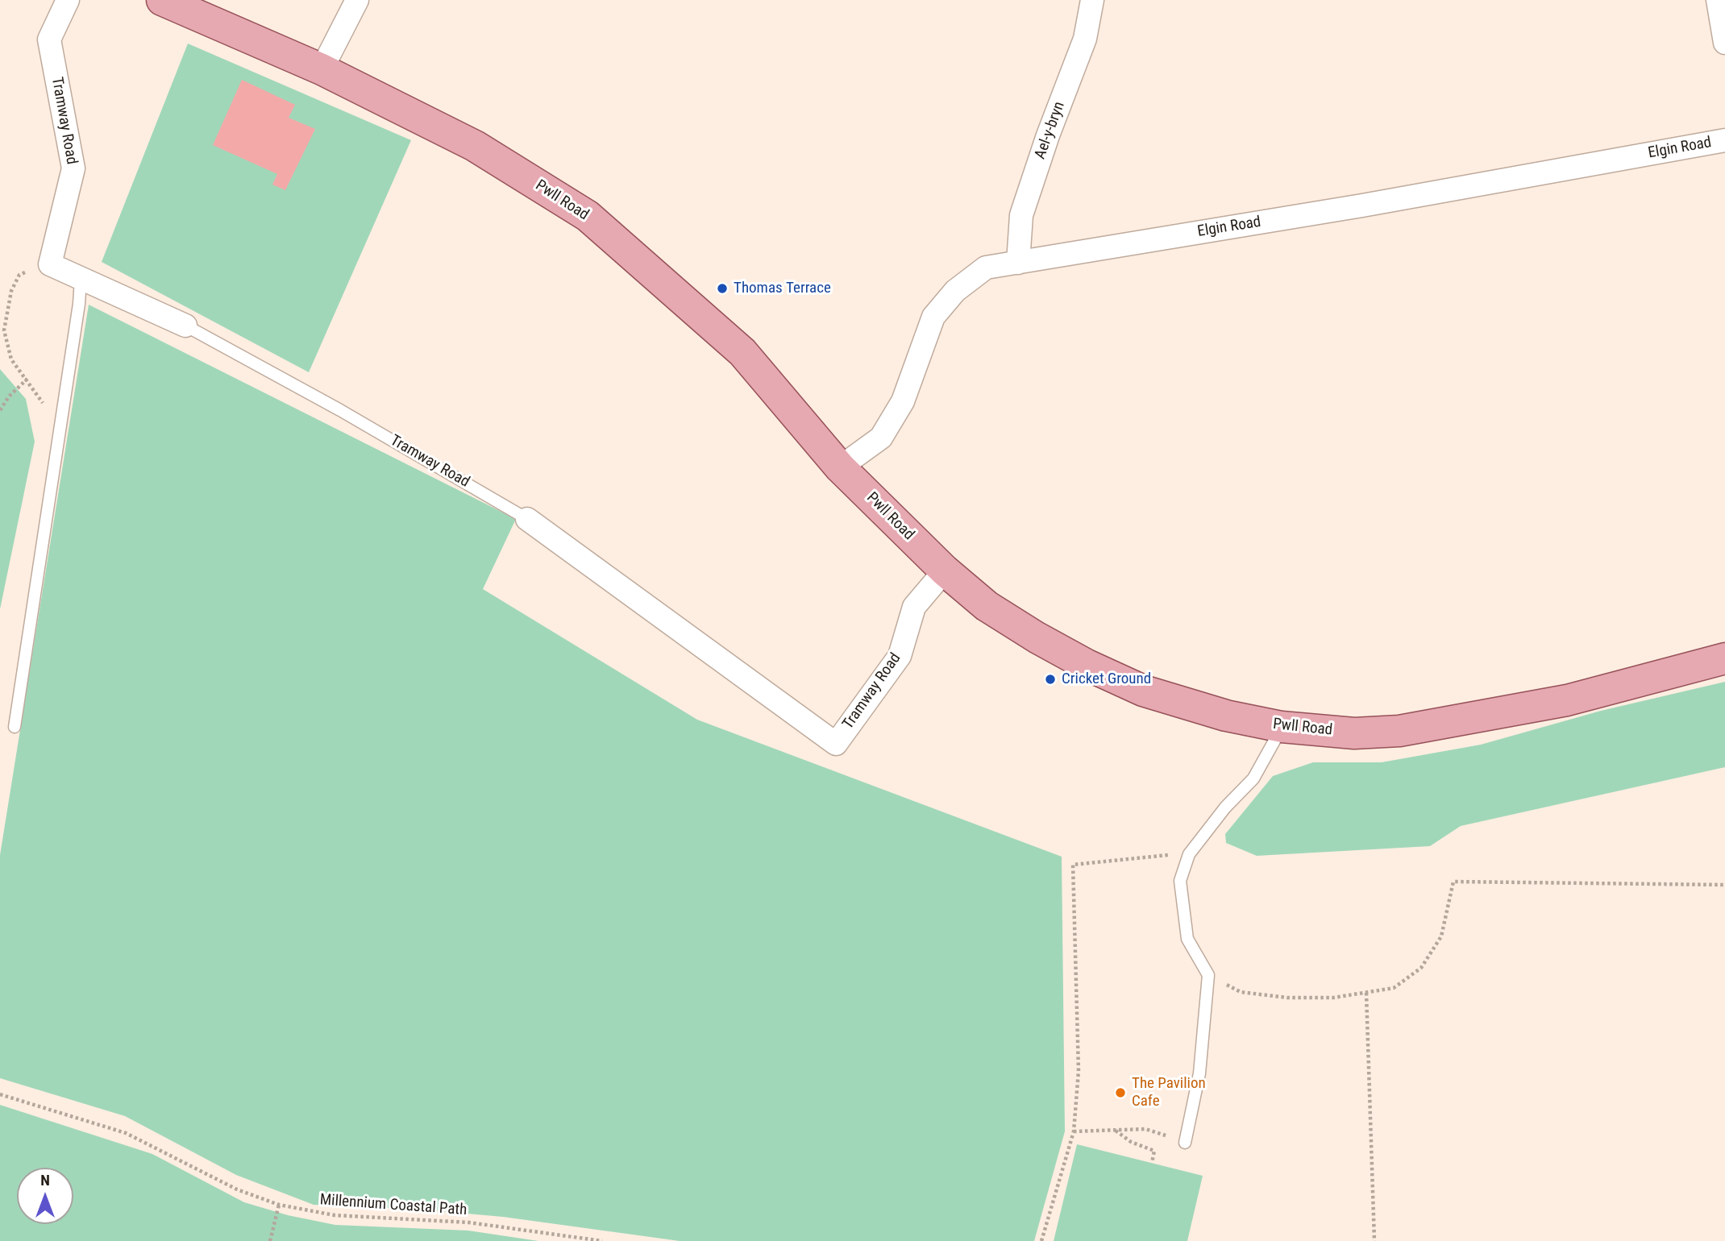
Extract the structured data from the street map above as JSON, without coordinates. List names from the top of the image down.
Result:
{
  "streets": {
    "main road": ["Pwll Road"],
    "street": ["Tramway Road", "Ael-y-bryn", "Elgin Road"],
    "path": ["Millennium Coastal Path"]
  },
  "crossings": [
    ["Tramway Road", "Pwll Road"],
    ["Ael-y-bryn", "Elgin Road"],
    ["Elgin Road", "Pwll Road"]
  ],
  "places": ["Thomas Terrace", "Cricket Ground", "The Pavilion Cafe"],
  "north": "top"
}
